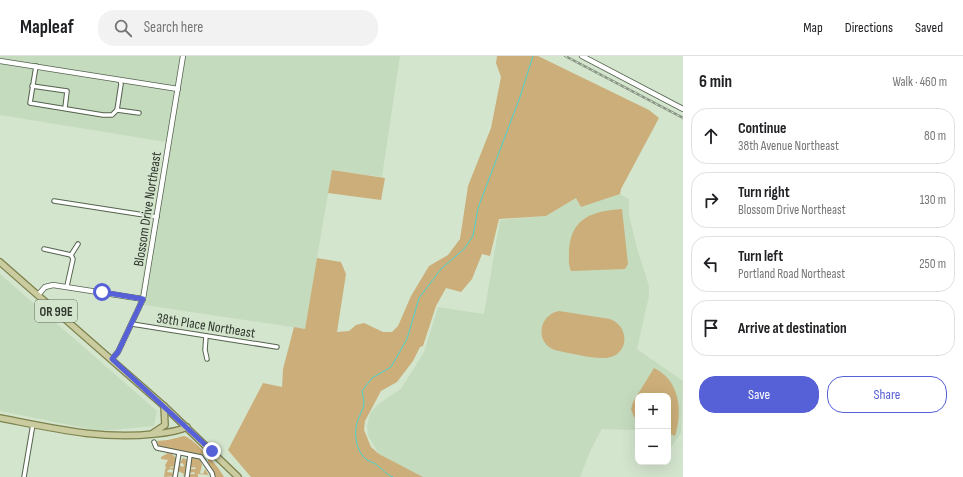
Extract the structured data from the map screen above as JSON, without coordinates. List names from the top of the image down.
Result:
{
  "streets": {
    "main road": ["OR 99E"],
    "street": ["Blossom Drive Northeast", "38th Place Northeast"]
  },
  "crossings": [
    ["Blossom Drive Northeast", "OR 99E"],
    ["Blossom Drive Northeast", "38th Place Northeast"]
  ],
  "page": {
    "header": "Mapleaf",
    "search": "Search here",
    "nav": ["Map", "Directions", "Saved"],
    "heading": ["6 min", "Walk · 460 m"],
    "list": [
      ["Continue", "38th Avenue Northeast", "80 m"],
      ["Turn right", "Blossom Drive Northeast", "130 m"],
      ["Turn left", "Portland Road Northeast", "250 m"],
      "Arrive at destination"
    ],
    "buttons": ["Save", "Share"],
    "map_buttons": ["+", "−"]
  }
}
